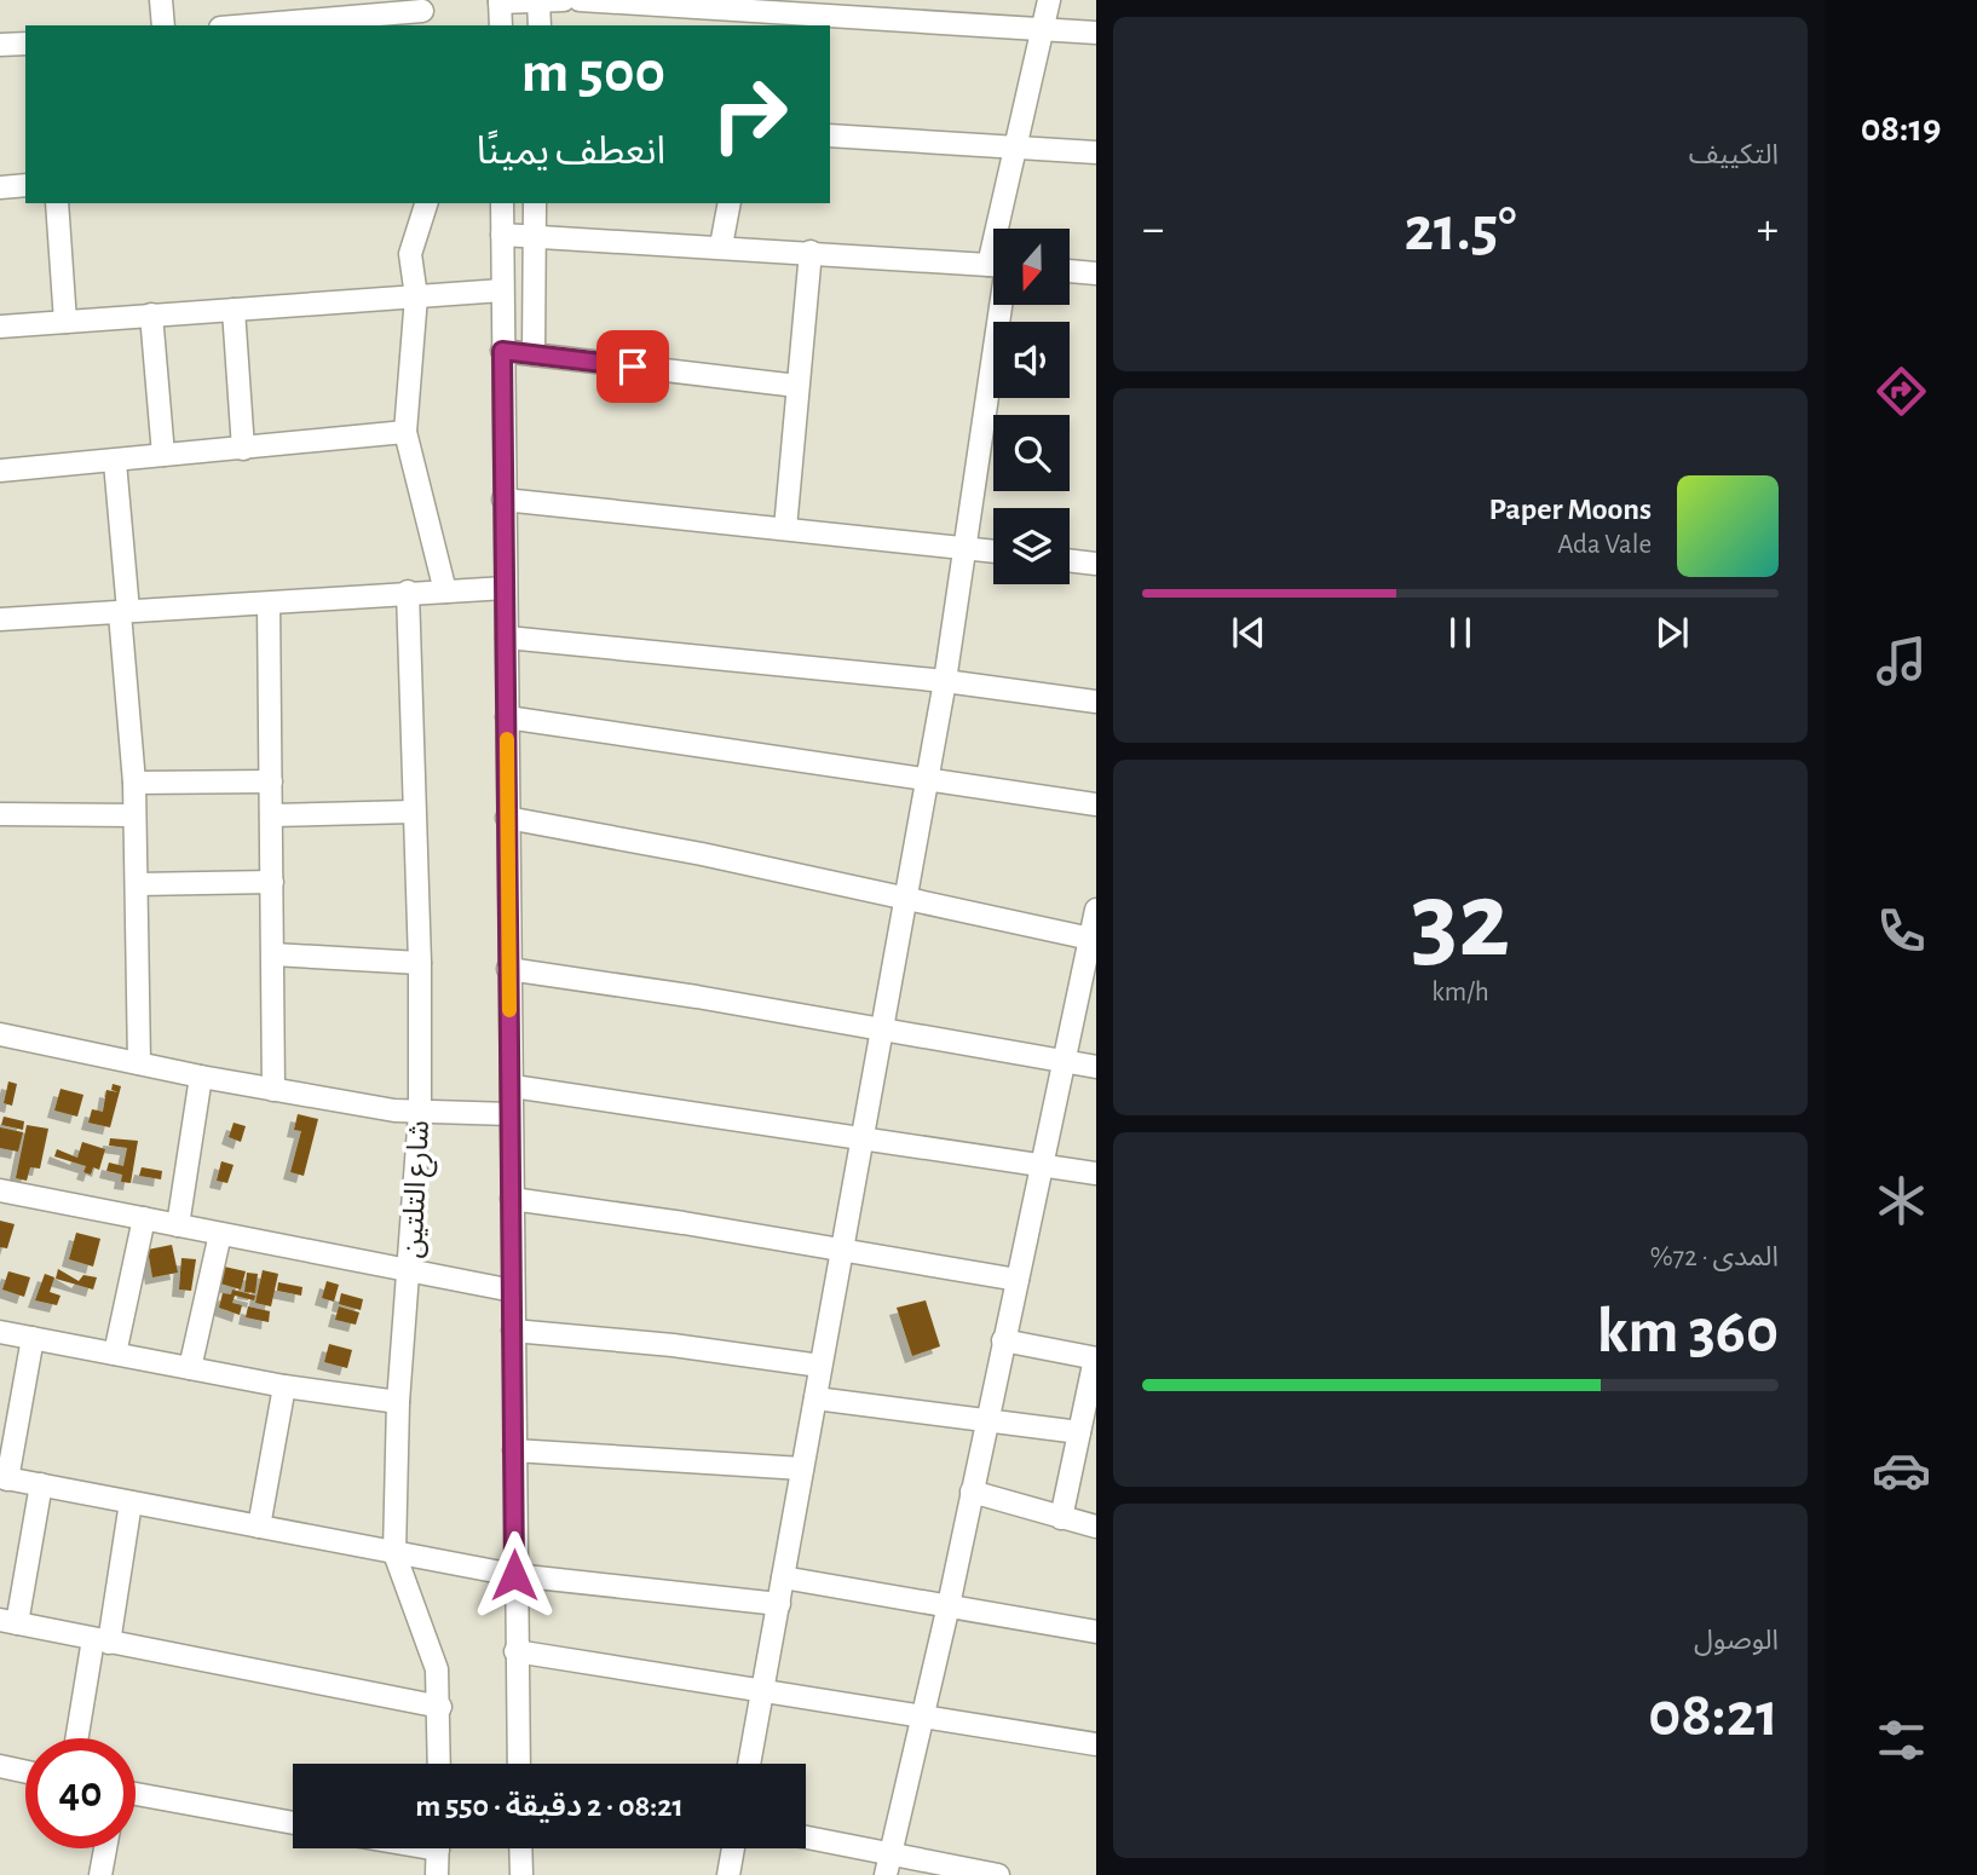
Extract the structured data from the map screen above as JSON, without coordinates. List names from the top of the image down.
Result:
{
  "streets": {
    "street": ["شارع التلتين"]
  },
  "north": "bottom",
  "page": {
    "tabs": "08:19",
    "tile": [
      "التكييف",
      ["32", "km/h"],
      ["المدى · 72%", "360 km"],
      ["الوصول", "08:21"]
    ],
    "turn": ["500 m", "انعطف يمينًا"],
    "heat": ["−", "21.5°", "+"],
    "song": ["Paper Moons", "Ada Vale"],
    "limit": "40",
    "trip": "08:21 · 2 دقيقة · 550 m"
  }
}
